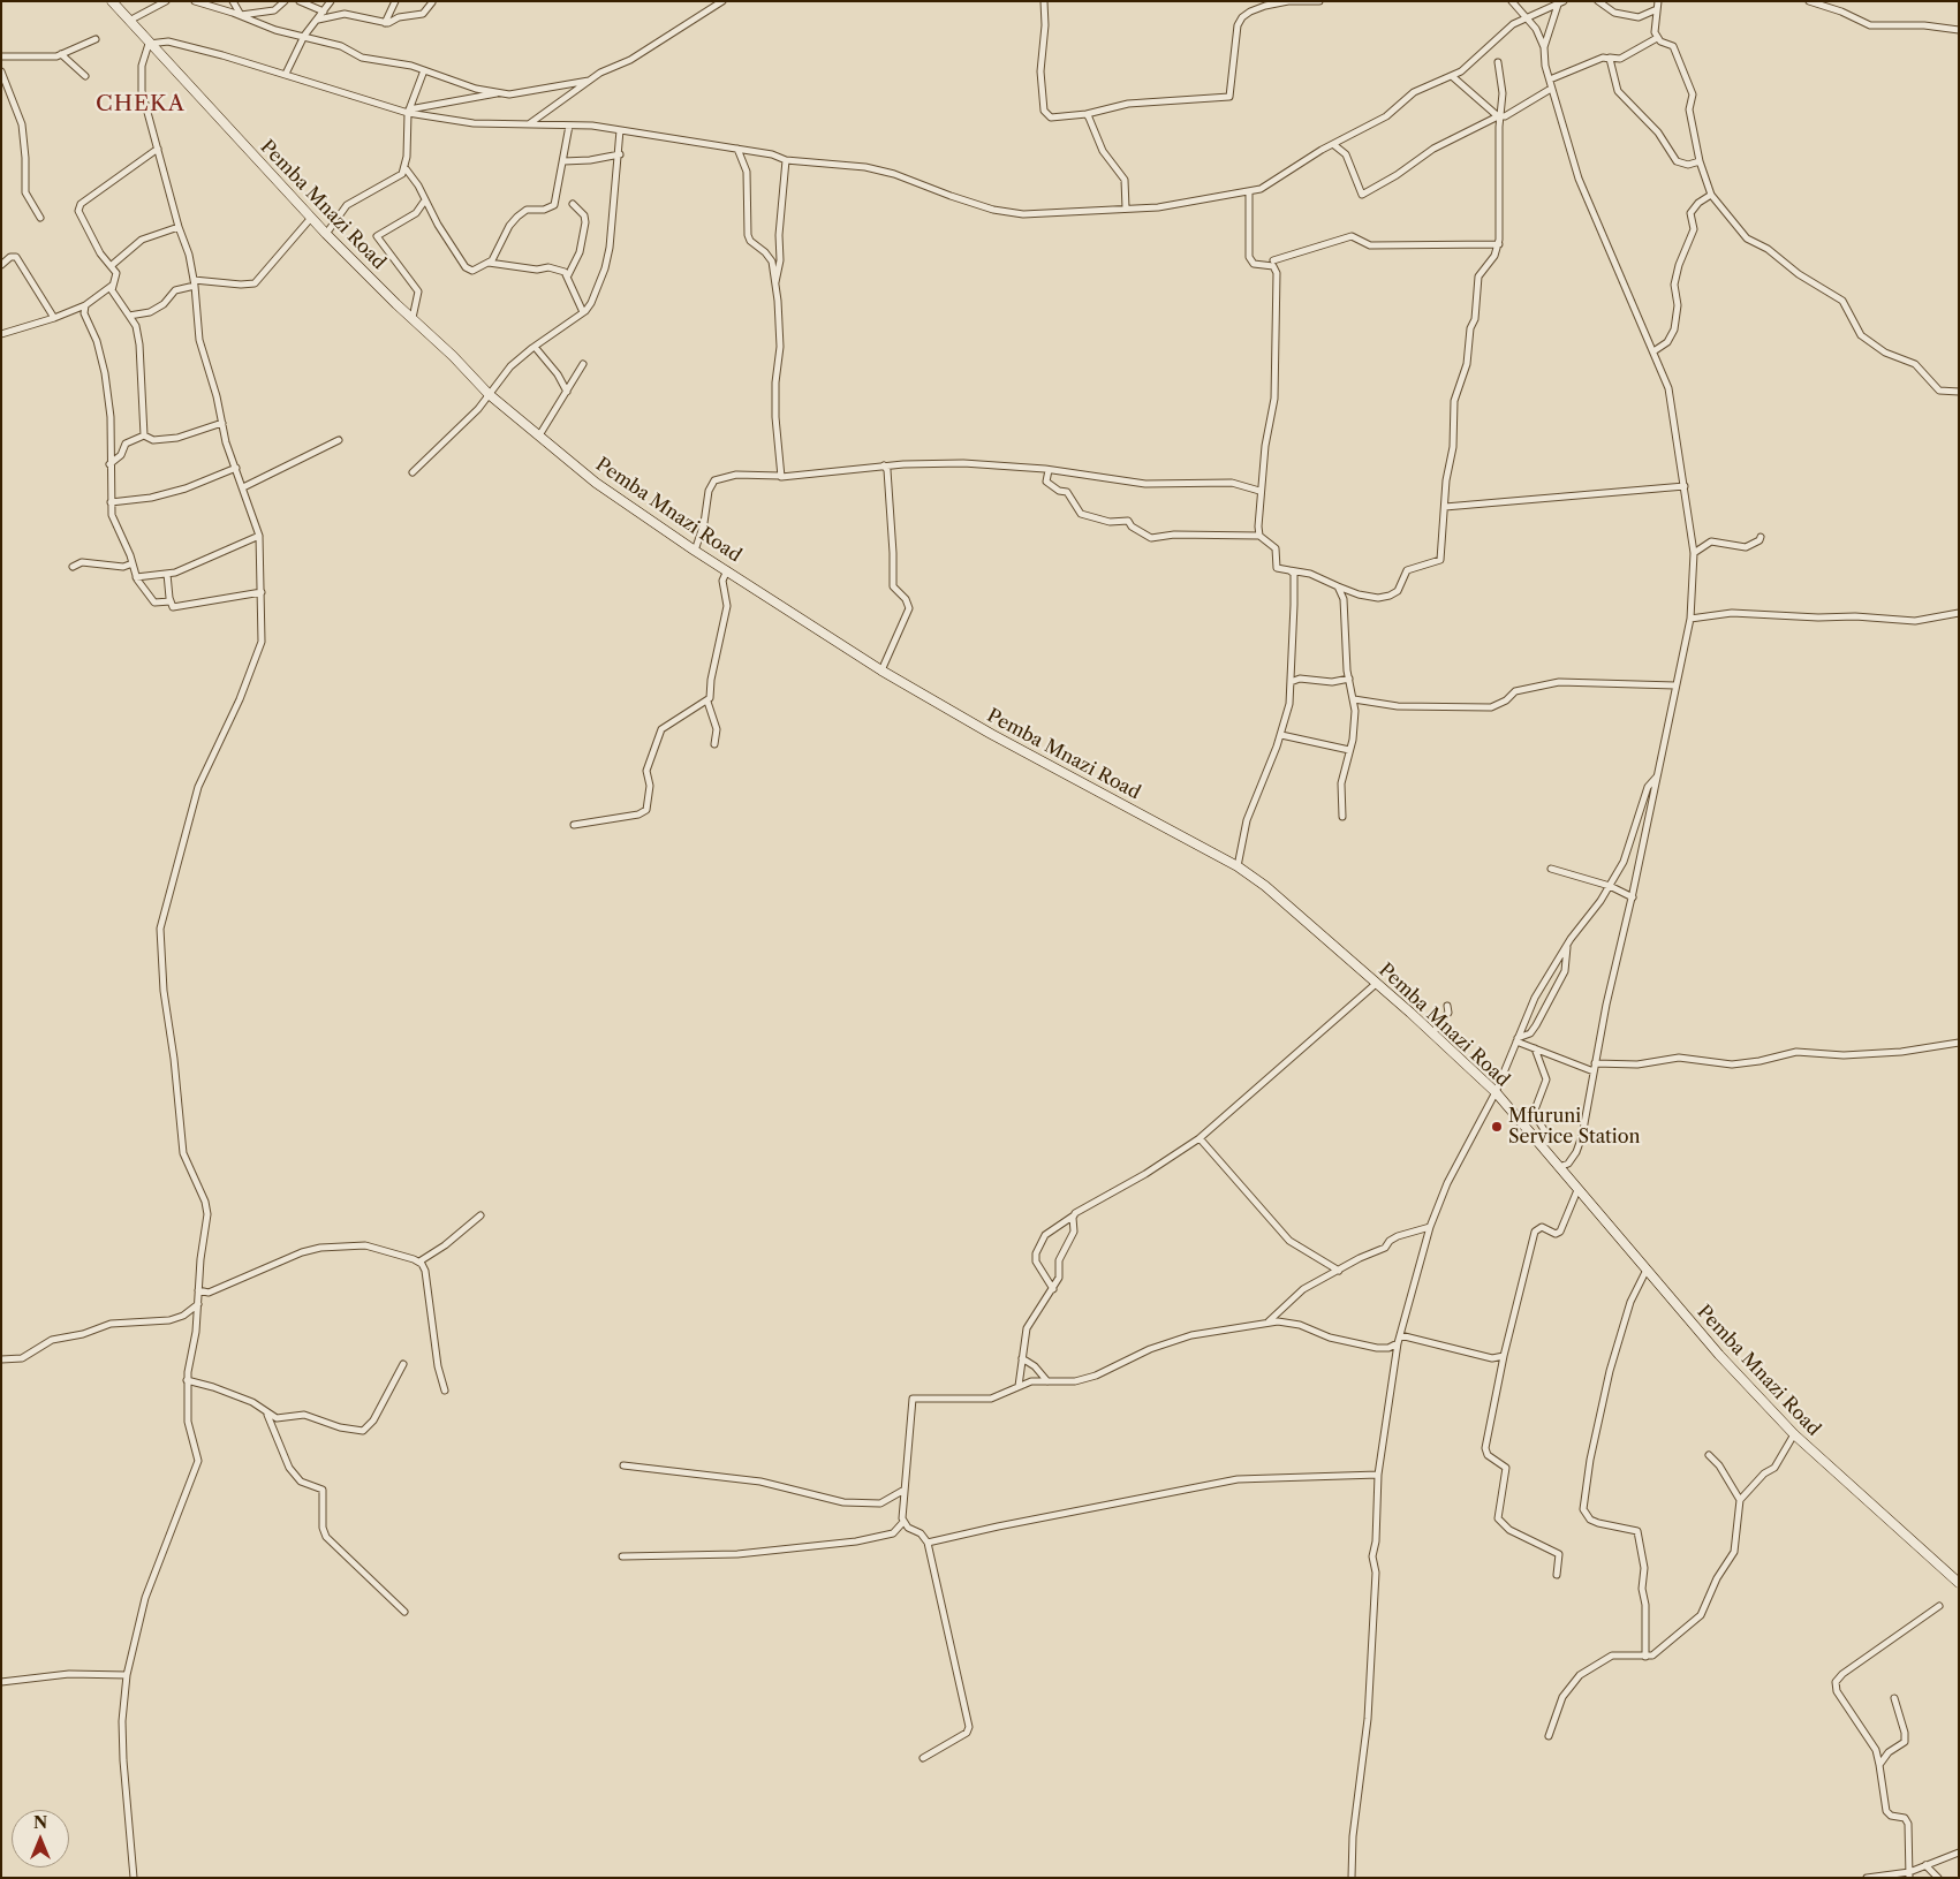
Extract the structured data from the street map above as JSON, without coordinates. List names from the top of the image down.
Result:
{
  "streets": {
    "main road": ["Pemba Mnazi Road"]
  },
  "districts": ["CHEKA"],
  "places": ["Mfuruni Service Station"],
  "north": "top"
}
